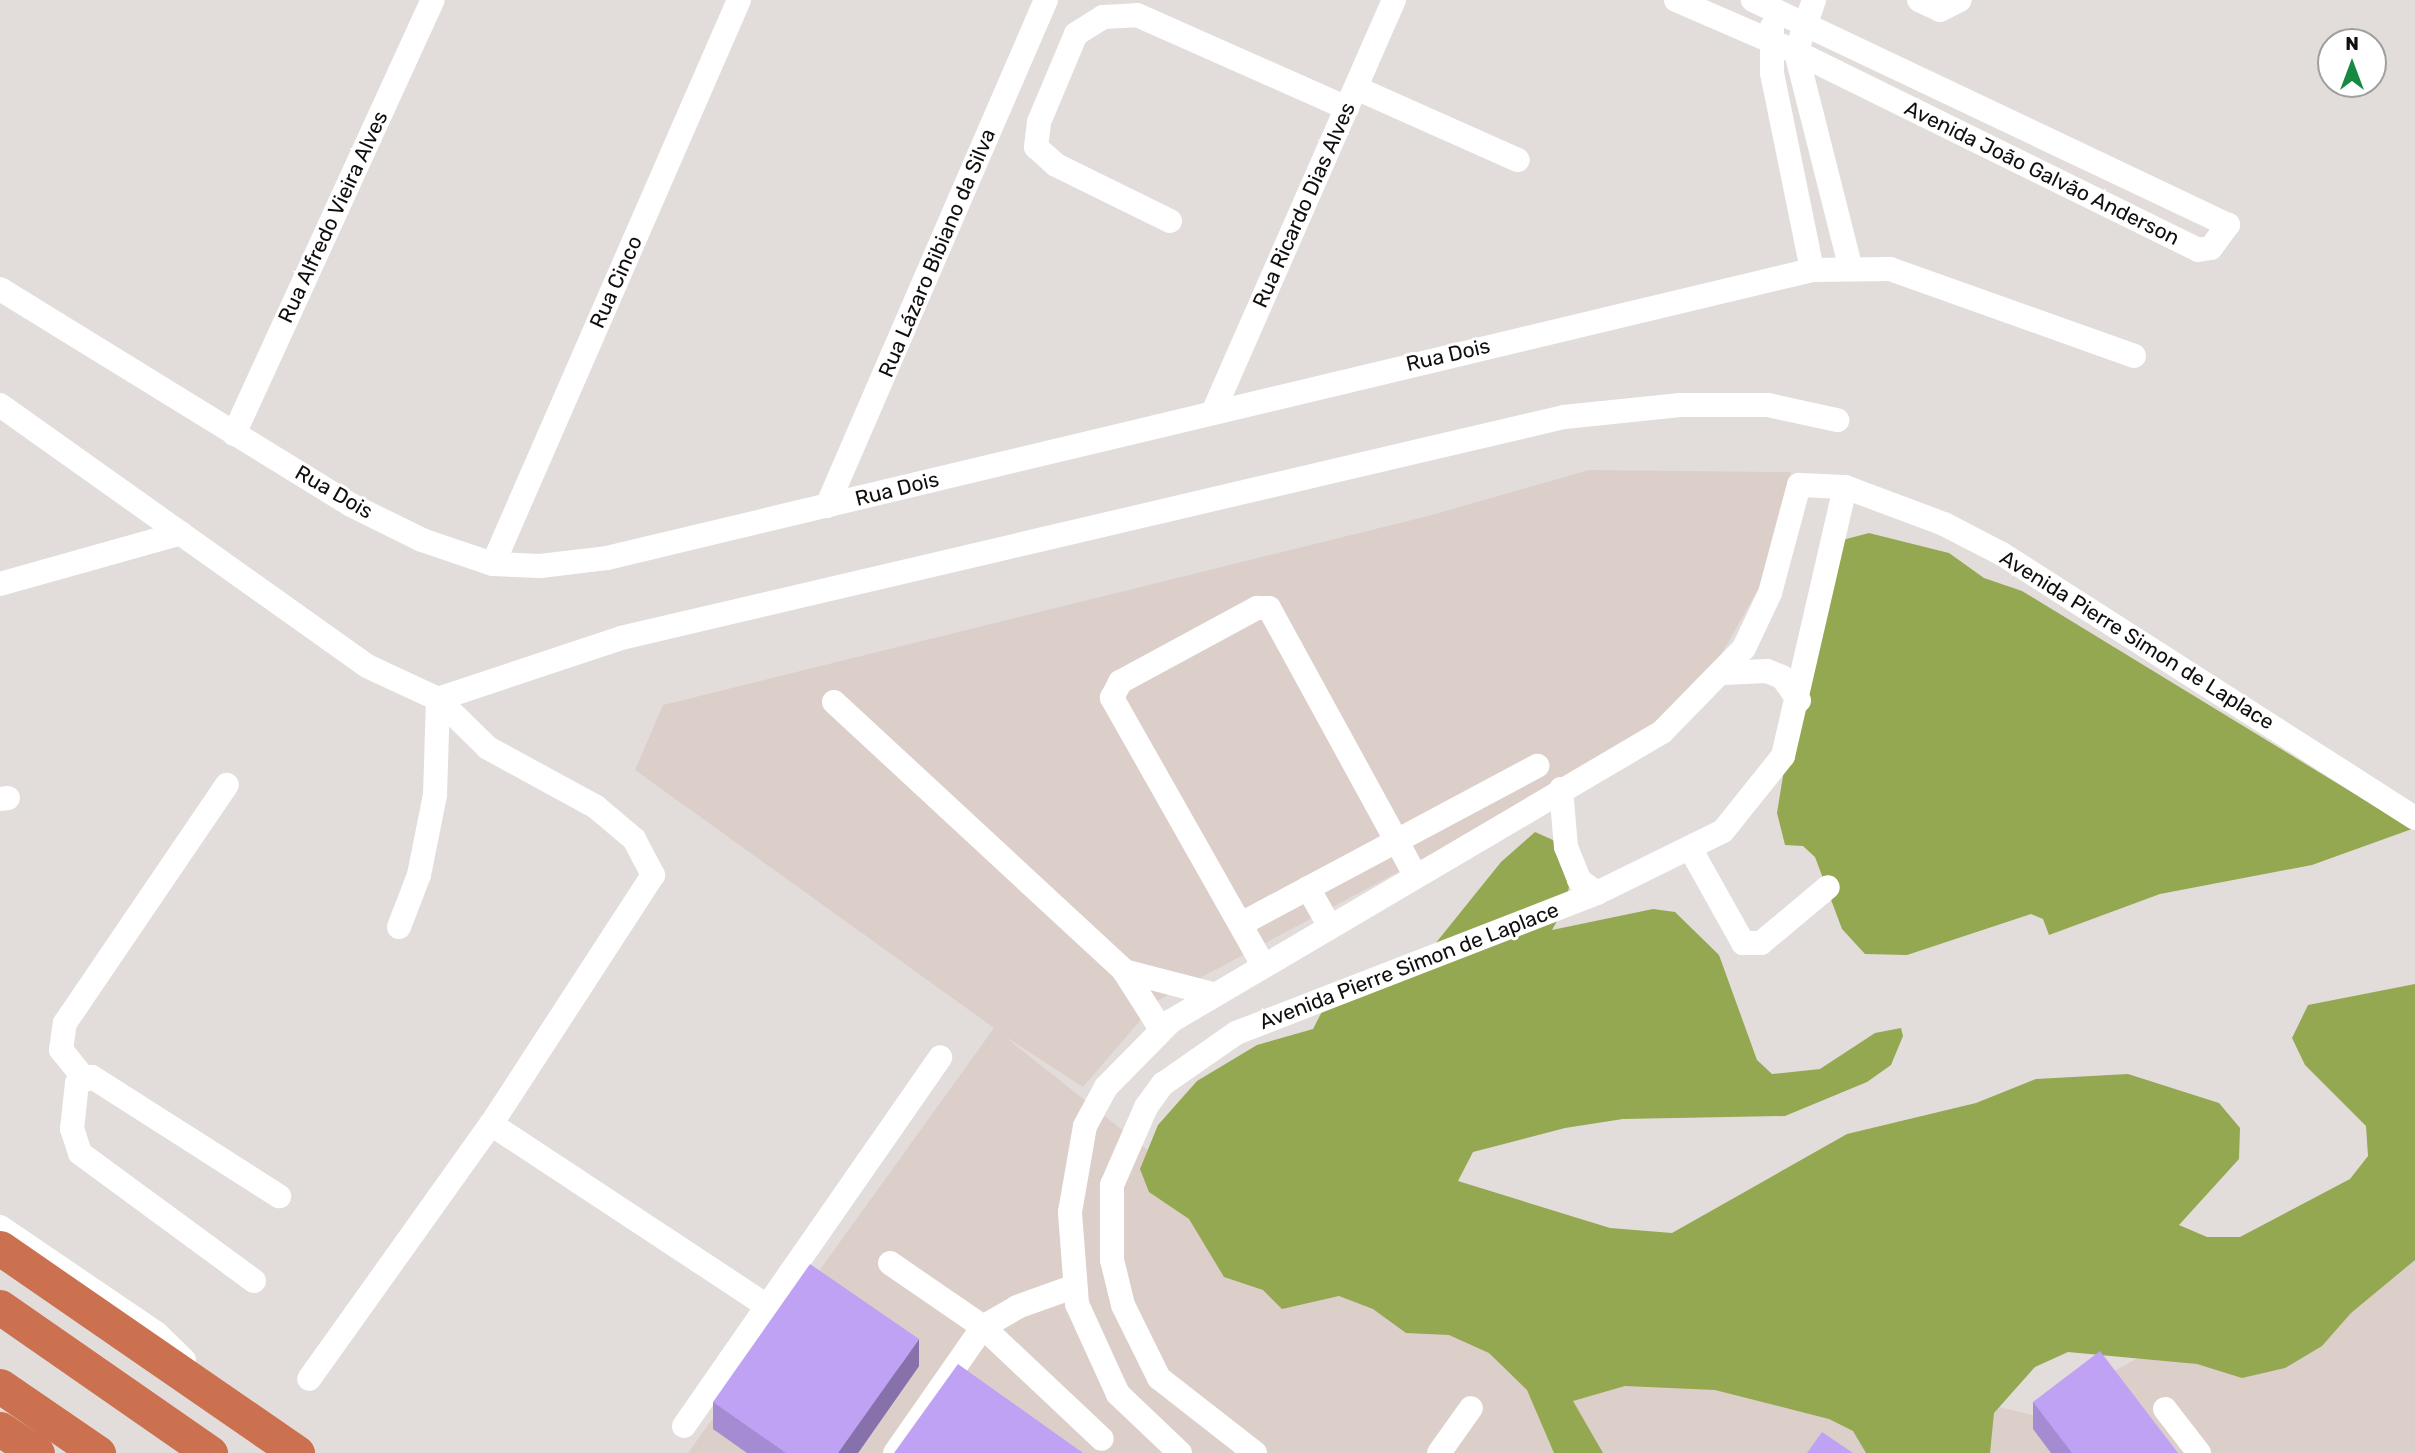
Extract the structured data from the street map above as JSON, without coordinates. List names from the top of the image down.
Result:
{
  "streets": {
    "street": [
      "Avenida João Galvão Anderson",
      "Rua Ricardo Dias Alves",
      "Rua Alfredo Vieira Alves",
      "Rua Lázaro Bibiano da Silva",
      "Rua Cinco",
      "Rua Dois",
      "Avenida Pierre Simon de Laplace"
    ]
  },
  "crossings": [
    ["Rua Ricardo Dias Alves", "Rua Dois"],
    ["Rua Alfredo Vieira Alves", "Rua Dois"],
    ["Rua Lázaro Bibiano da Silva", "Rua Dois"],
    ["Rua Cinco", "Rua Dois"]
  ],
  "north": "top"
}
